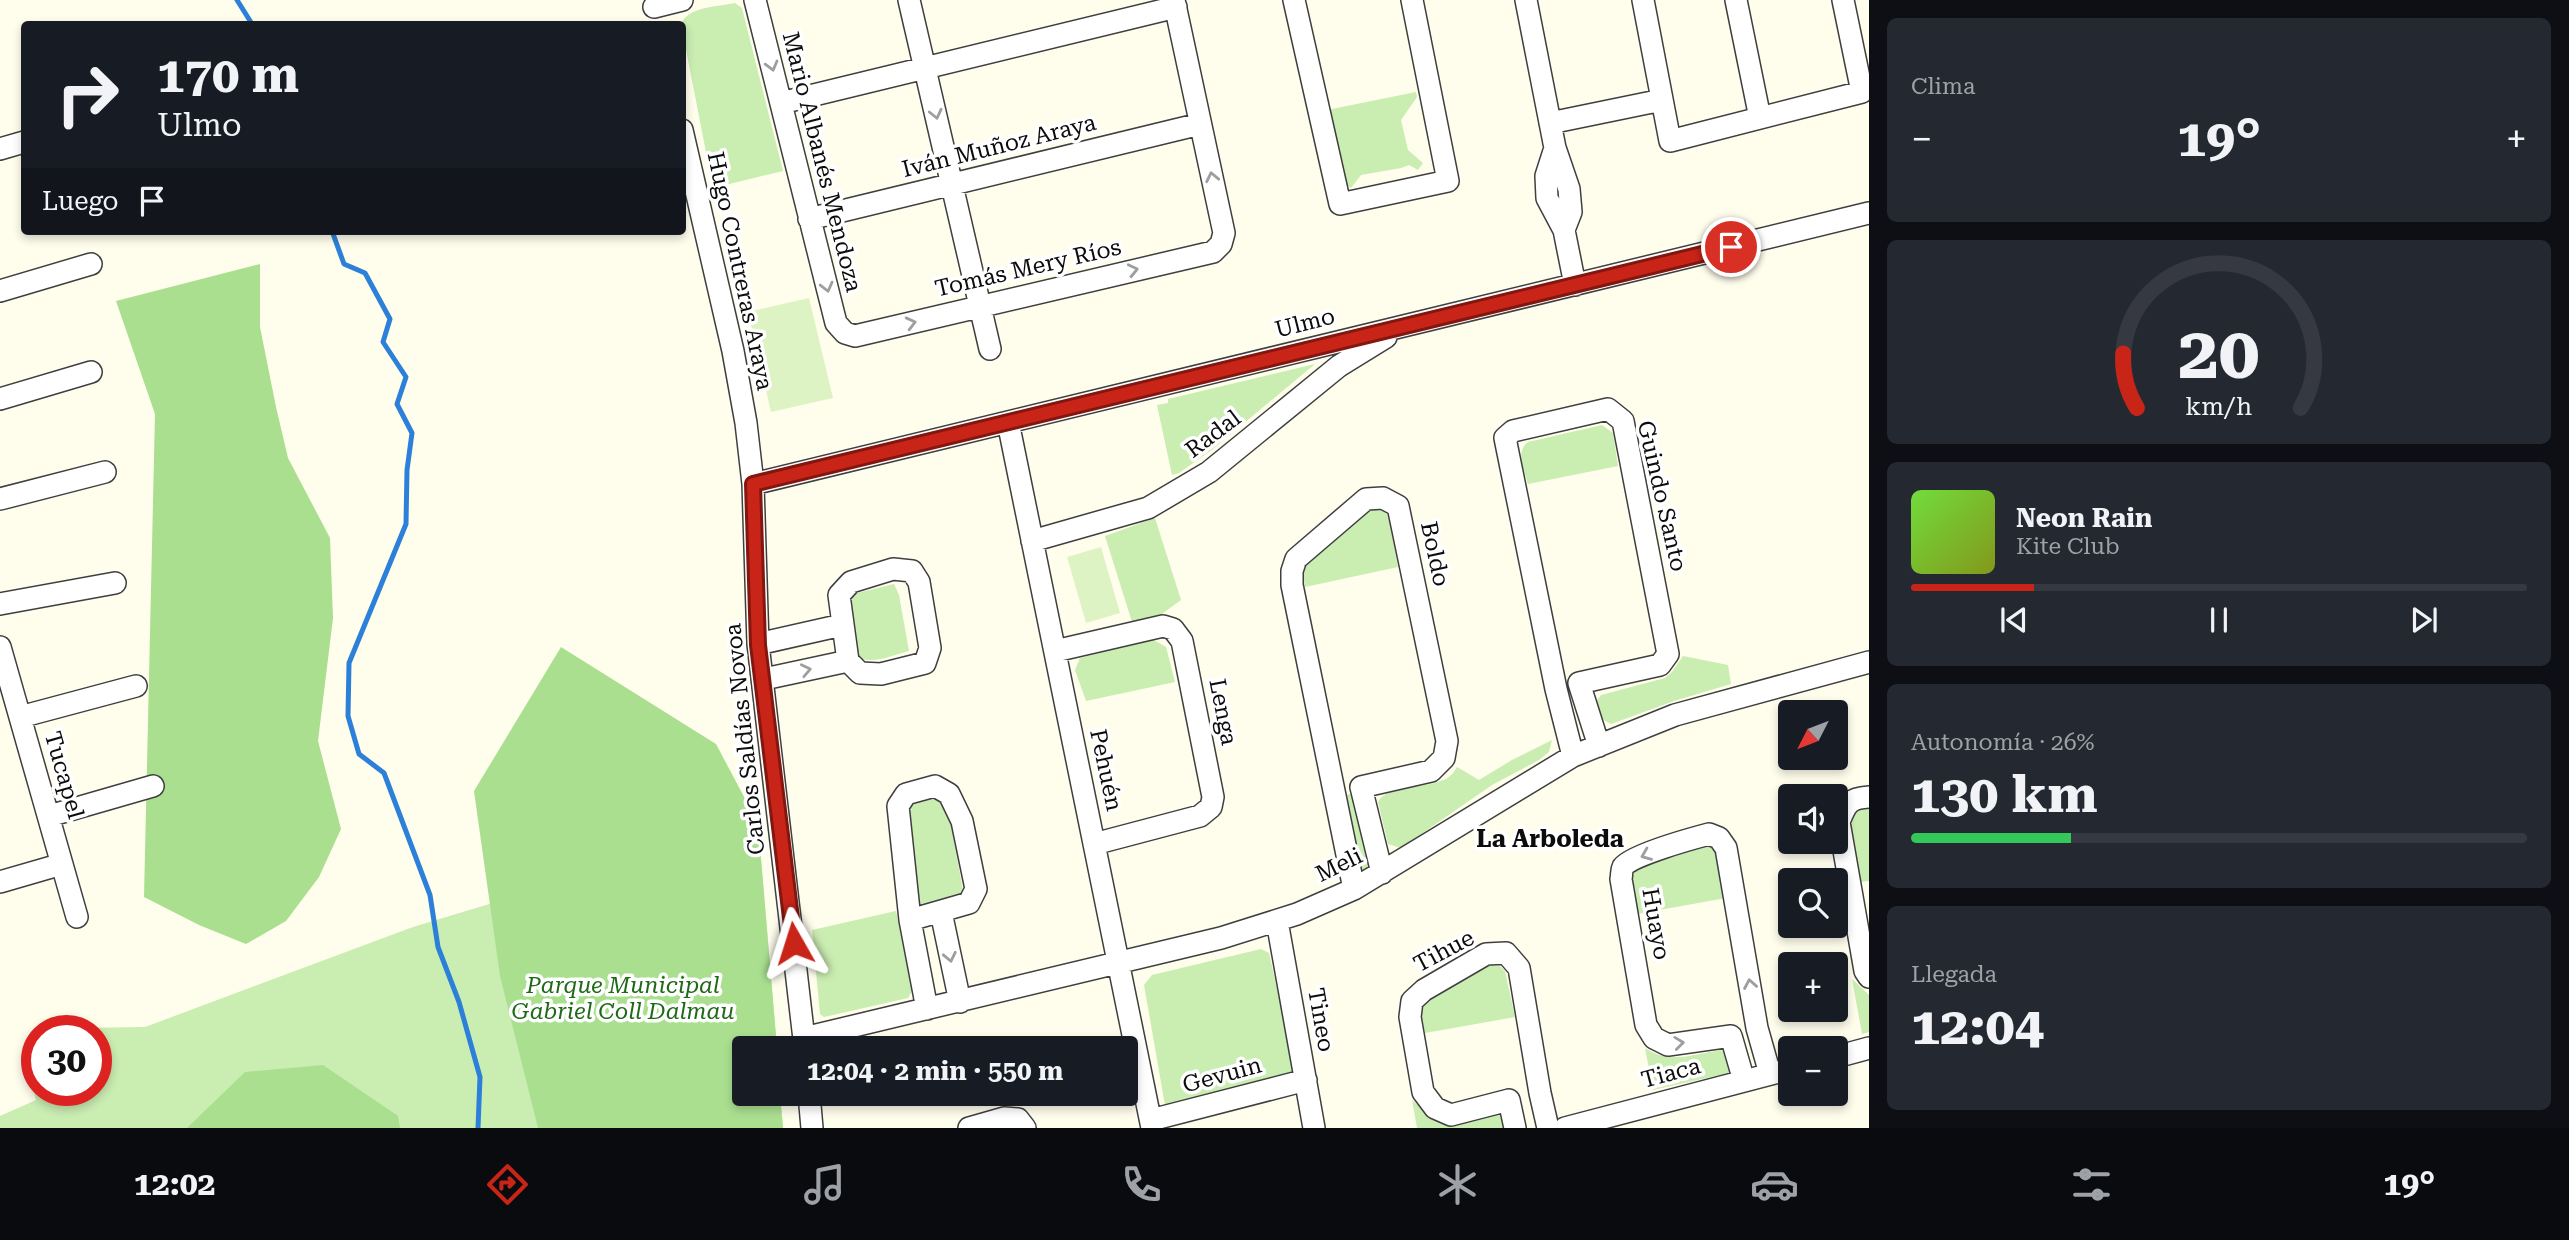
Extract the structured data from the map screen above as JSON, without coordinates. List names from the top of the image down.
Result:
{
  "streets": {
    "street": [
      "Iván Muñoz Araya",
      "Mario Albanés Mendoza",
      "Tomás Mery Ríos",
      "Hugo Contreras Araya",
      "Ulmo",
      "Radal",
      "Guindo Santo",
      "Boldo",
      "Lenga",
      "Carlos Saldías Novoa",
      "Pehuén",
      "Tucapel",
      "Meli",
      "Huayo",
      "Tihue",
      "Tineo",
      "Tiaca",
      "Gevuin"
    ]
  },
  "crossings": [
    ["Iván Muñoz Araya", "Mario Albanés Mendoza"],
    ["Iván Muñoz Araya", "Tomás Mery Ríos"],
    ["Mario Albanés Mendoza", "Tomás Mery Ríos"],
    ["Hugo Contreras Araya", "Carlos Saldías Novoa"],
    ["Ulmo", "Radal"],
    ["Ulmo", "Carlos Saldías Novoa"],
    ["Ulmo", "Pehuén"],
    ["Radal", "Pehuén"],
    ["Guindo Santo", "Meli"],
    ["Boldo", "Meli"],
    ["Lenga", "Pehuén"],
    ["Pehuén", "Meli"],
    ["Pehuén", "Gevuin"],
    ["Meli", "Tineo"],
    ["Tineo", "Gevuin"]
  ],
  "one_way": ["Tomás Mery Ríos"],
  "districts": ["La Arboleda"],
  "parks": ["Parque Municipal Gabriel Coll Dalmau"],
  "north": "bottom left",
  "page": {
    "tile": [
      "Clima",
      ["Autonomía · 26%", "130 km"],
      ["Llegada", "12:04"]
    ],
    "turn": ["170 m", "Ulmo"],
    "heat": ["−", "19°", "+"],
    "then": "Luego",
    "song": ["Neon Rain", "Kite Club"],
    "map_buttons": ["+", "−"],
    "limit": "30",
    "trip": "12:04 · 2 min · 550 m",
    "tabs": ["12:02", "19°"],
    "gauge": ["20", "km/h"]
  }
}
